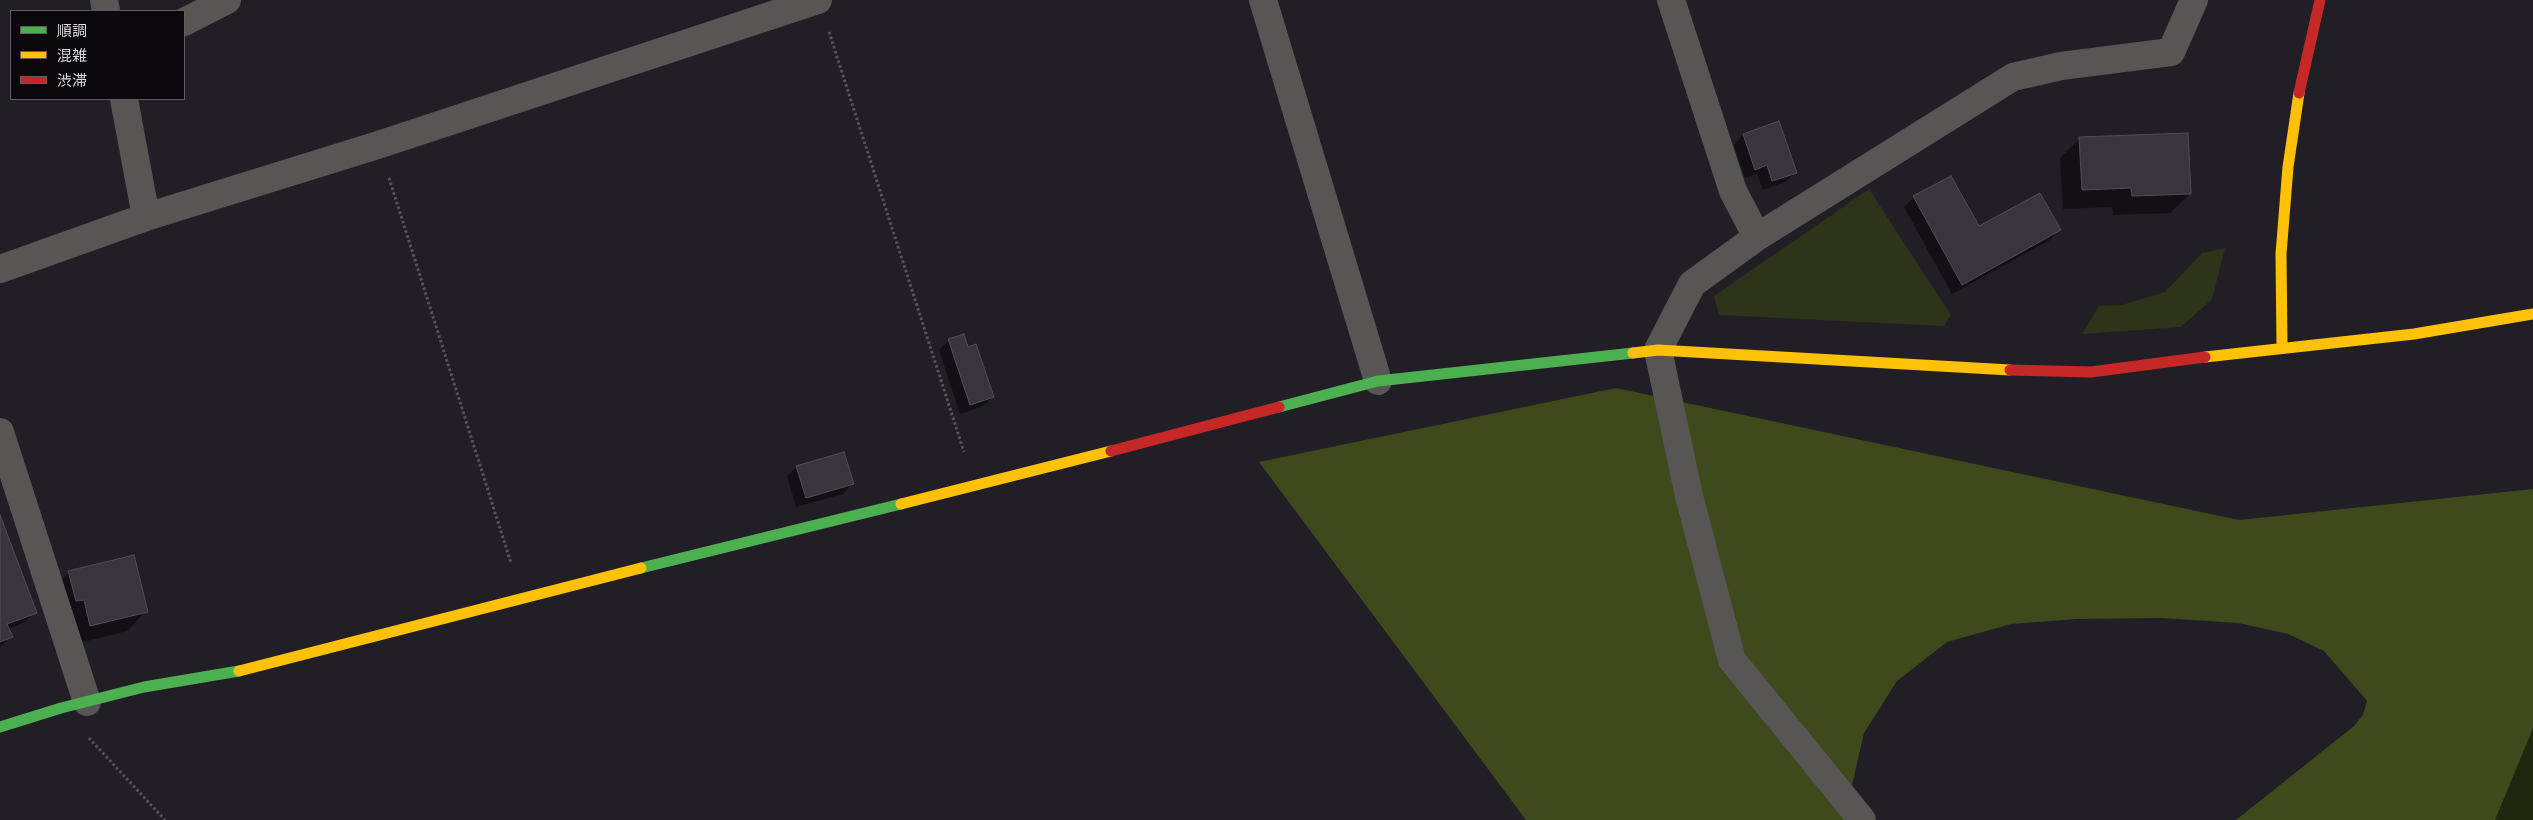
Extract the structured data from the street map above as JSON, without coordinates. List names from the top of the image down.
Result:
{
  "legend": ["順調", "混雑", "渋滞"]
}
